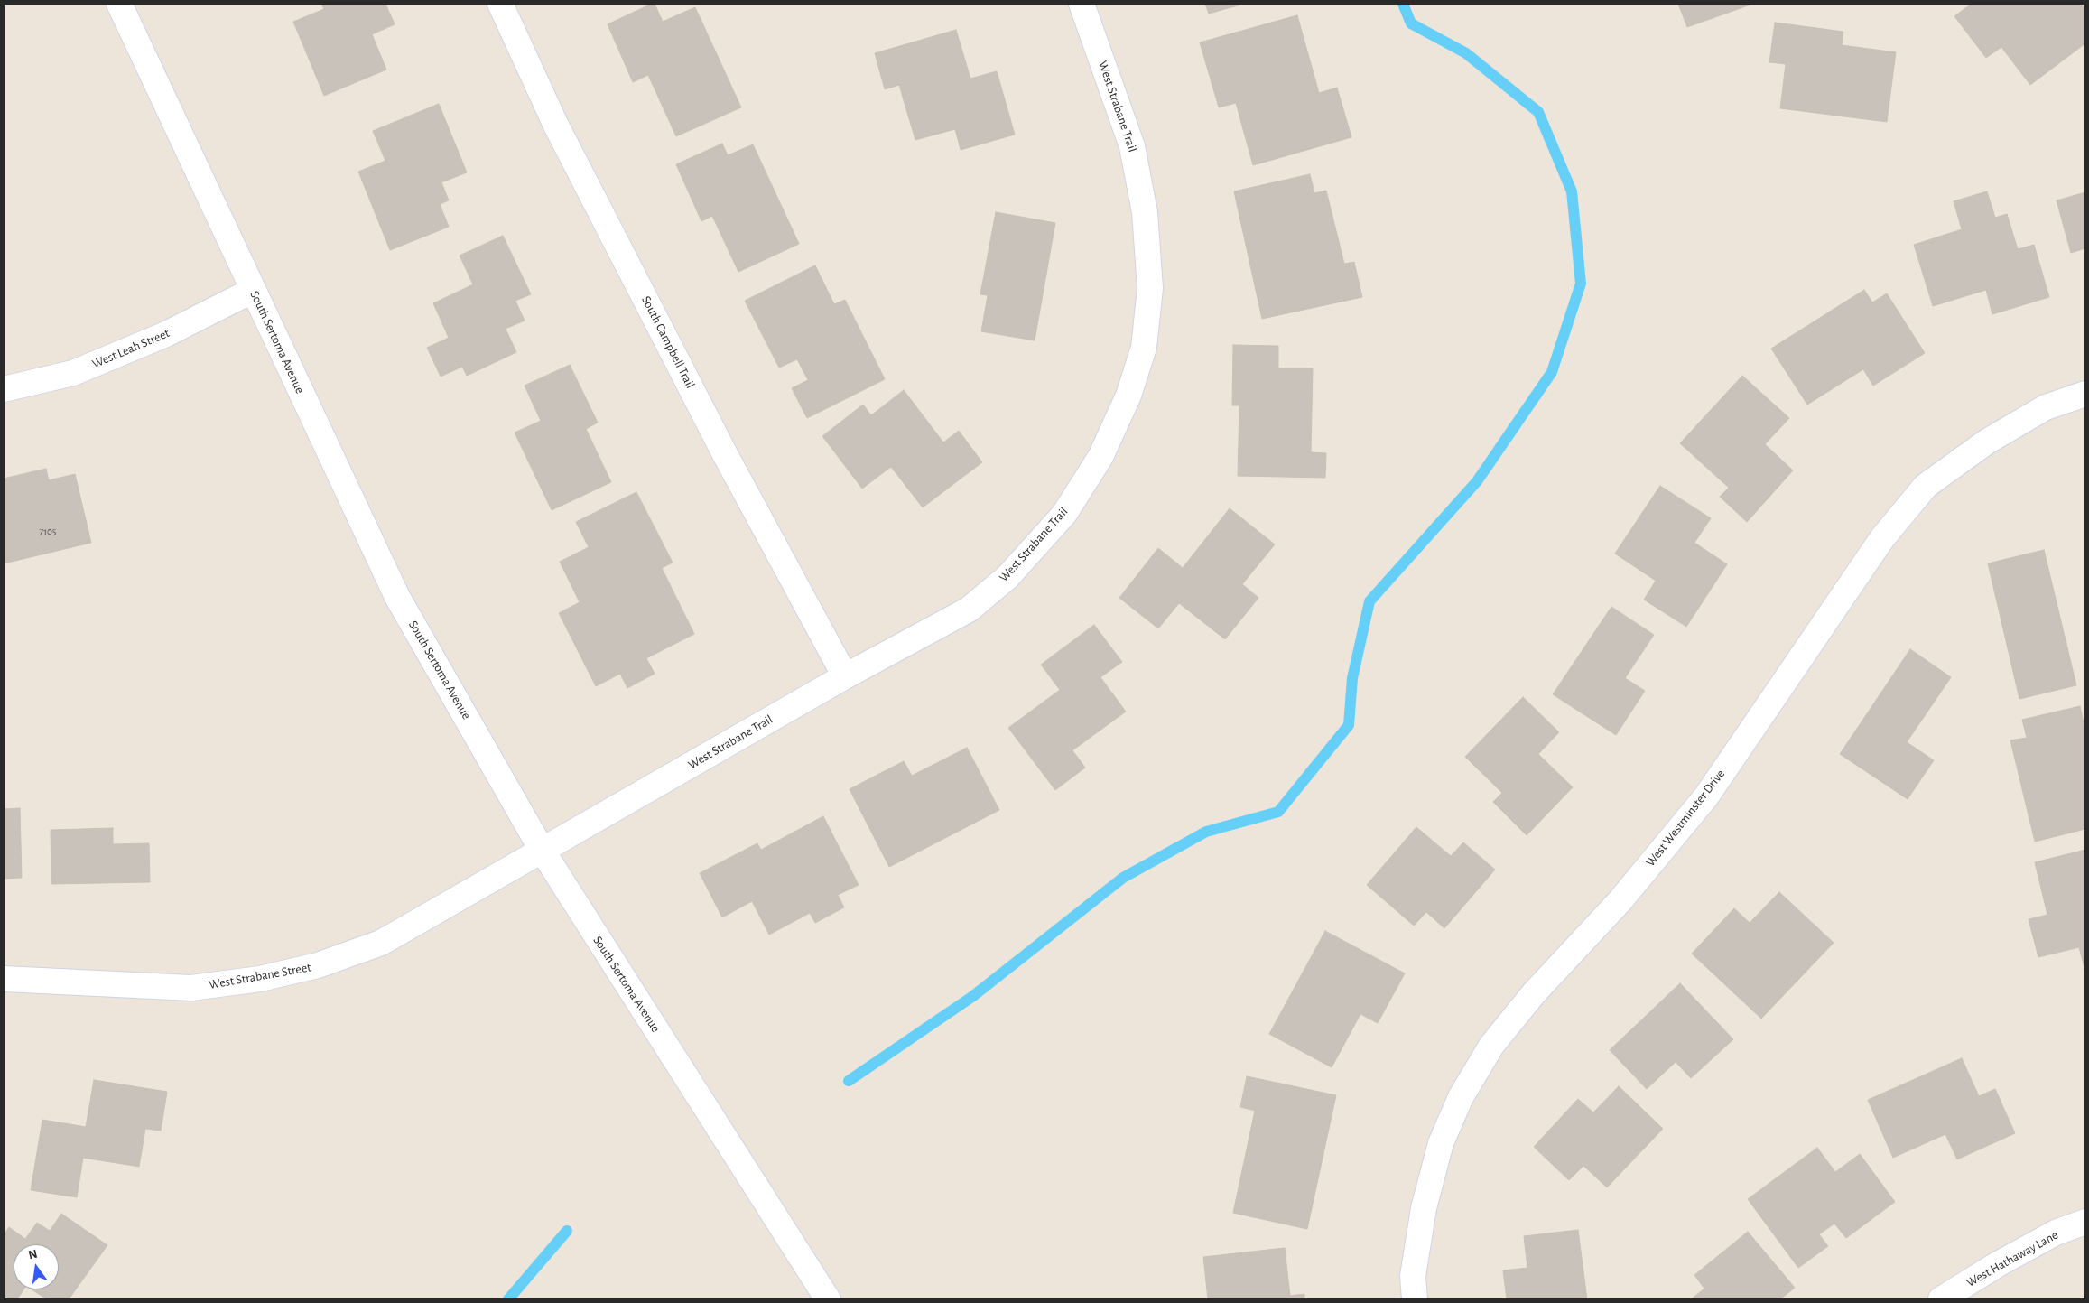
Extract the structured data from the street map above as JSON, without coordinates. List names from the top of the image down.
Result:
{
  "streets": {
    "street": [
      "West Strabane Trail",
      "South Sertoma Avenue",
      "South Campbell Trail",
      "West Leah Street",
      "West Westminster Drive",
      "West Strabane Street",
      "West Hathaway Lane"
    ]
  },
  "crossings": [
    ["West Strabane Trail", "South Sertoma Avenue"],
    ["West Strabane Trail", "South Campbell Trail"],
    ["West Strabane Trail", "West Strabane Street"],
    ["South Sertoma Avenue", "West Leah Street"],
    ["South Sertoma Avenue", "West Strabane Street"]
  ],
  "house_numbers": ["7105"],
  "north": "top"
}
